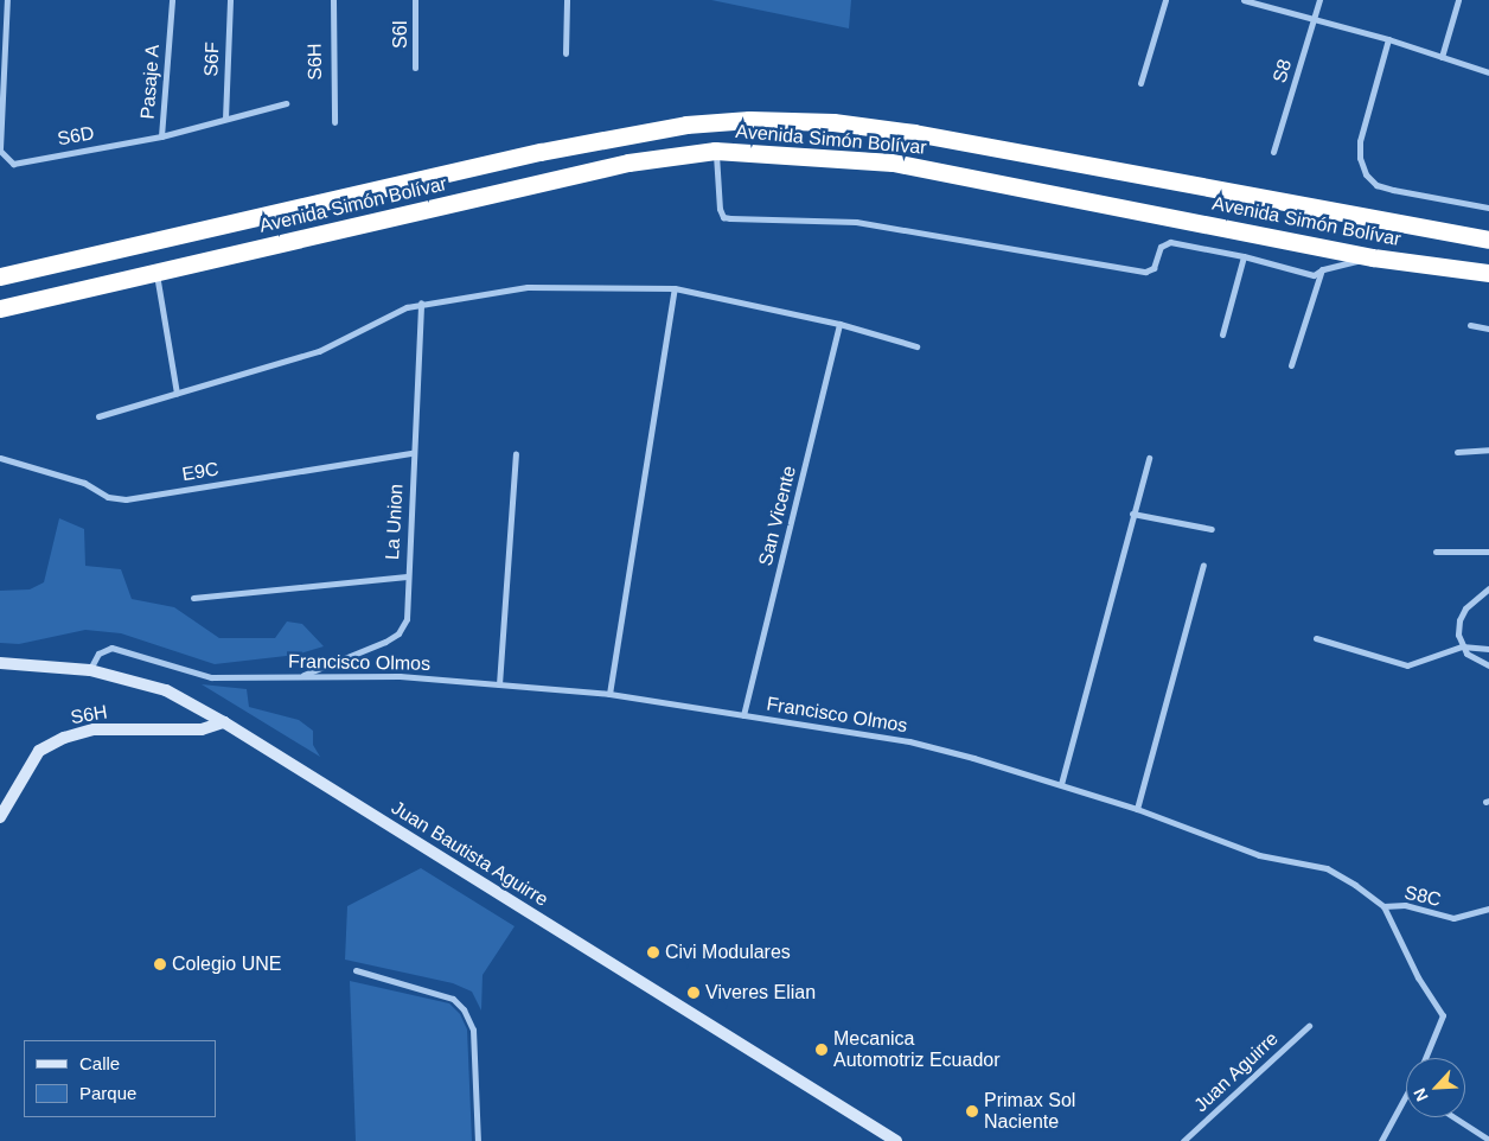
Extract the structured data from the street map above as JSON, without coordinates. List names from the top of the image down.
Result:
{
  "streets": {
    "highway": ["Avenida Simón Bolívar"],
    "main road": ["S6H", "Juan Bautista Aguirre"],
    "street": [
      "S6I",
      "S6F",
      "S8",
      "Pasaje A",
      "S6D",
      "E9C",
      "San Vicente",
      "La Union",
      "Francisco Olmos",
      "S8C",
      "Juan Aguirre"
    ]
  },
  "crossings": [
    ["S6F", "Pasaje A"],
    ["S6H", "Juan Bautista Aguirre"],
    ["Pasaje A", "S6D"],
    ["E9C", "La Union"],
    ["San Vicente", "Francisco Olmos"],
    ["La Union", "Francisco Olmos"],
    ["Francisco Olmos", "Juan Bautista Aguirre"],
    ["Francisco Olmos", "S8C"]
  ],
  "places": [
    "Civi Modulares",
    "Colegio UNE",
    "Viveres Elian",
    "Mecanica Automotriz Ecuador",
    "Primax Sol Naciente"
  ],
  "legend": ["Calle", "Parque"],
  "north": "bottom left"
}
